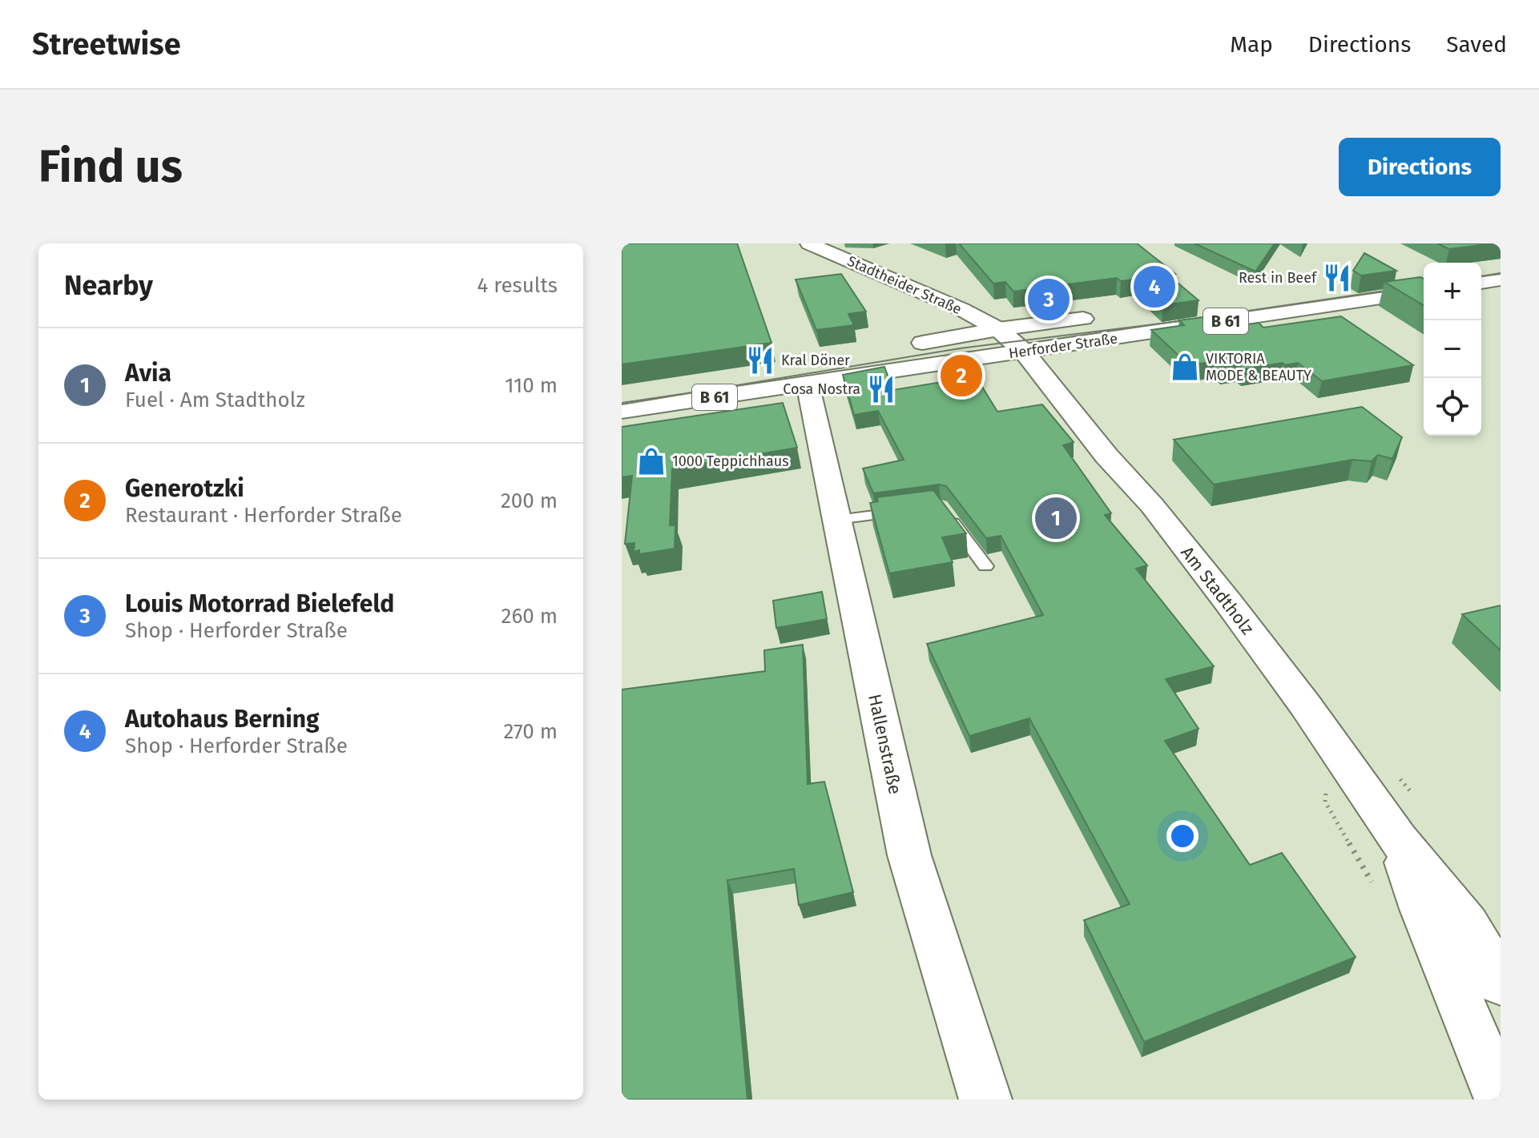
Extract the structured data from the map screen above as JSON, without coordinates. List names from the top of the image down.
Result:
{
  "streets": {
    "street": [
      "Stadtheider Straße",
      "B 61",
      "Herforder Straße",
      "Am Stadtholz",
      "Hallenstraße"
    ]
  },
  "crossings": [
    ["Stadtheider Straße", "Herforder Straße"],
    ["Stadtheider Straße", "Am Stadtholz"],
    ["Herforder Straße", "Am Stadtholz"],
    ["Herforder Straße", "Hallenstraße"]
  ],
  "places": {
    "restaurant": ["Rest in Beef", "Kral Döner", "Cosa Nostra"],
    "shop": ["VIKTORIA MODE & BEAUTY", "1000 Teppichhaus"]
  },
  "page": {
    "header": "Streetwise",
    "nav": ["Map", "Directions", "Saved"],
    "buttons": "Directions",
    "title": "Find us",
    "heading": ["Nearby", "4 results"],
    "map_buttons": ["+", "−"],
    "pins": [
      "4",
      "3",
      "2",
      "1"
    ],
    "list": [
      {
        "mark": "1",
        "name": "Avia",
        "note": "Fuel · Am Stadtholz",
        "value": "110 m"
      },
      {
        "mark": "2",
        "name": "Generotzki",
        "note": "Restaurant · Herforder Straße",
        "value": "200 m"
      },
      {
        "mark": "3",
        "name": "Louis Motorrad Bielefeld",
        "note": "Shop · Herforder Straße",
        "value": "260 m"
      },
      {
        "mark": "4",
        "name": "Autohaus Berning",
        "note": "Shop · Herforder Straße",
        "value": "270 m"
      }
    ]
  }
}
